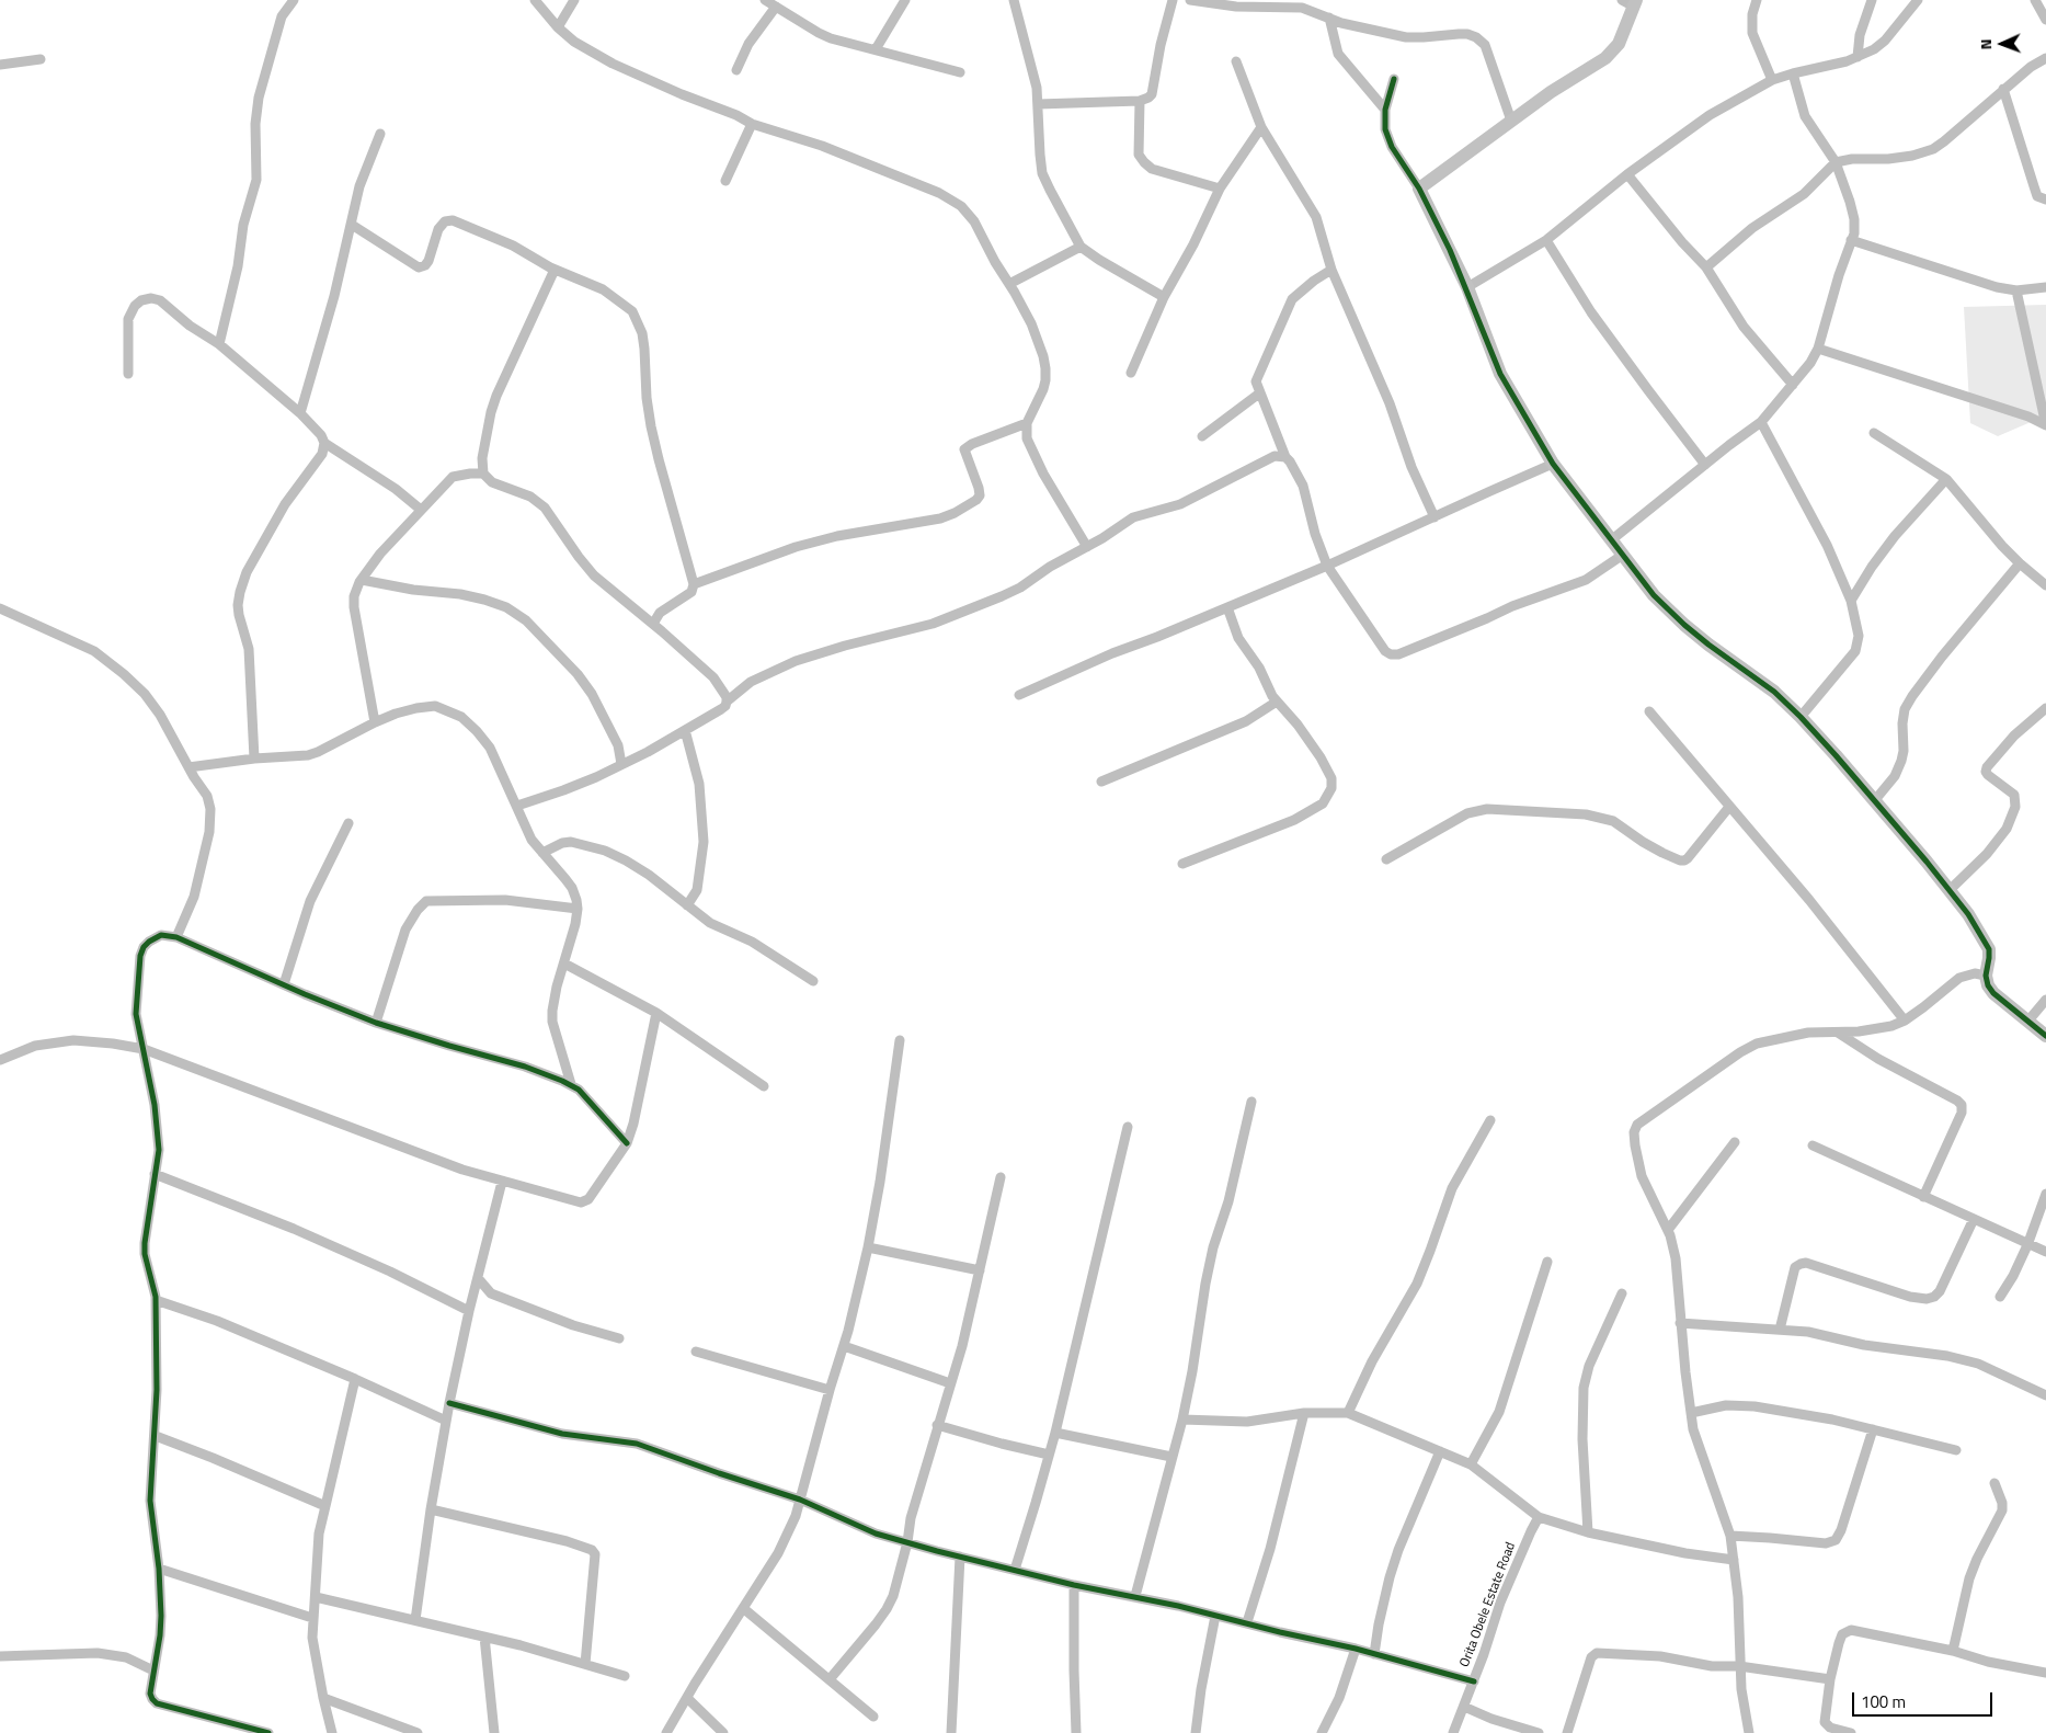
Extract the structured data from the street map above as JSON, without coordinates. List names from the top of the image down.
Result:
{
  "streets": {
    "street": ["Orita Obele Estate Road"]
  },
  "scale_bar": "100 m",
  "north": "left"
}
